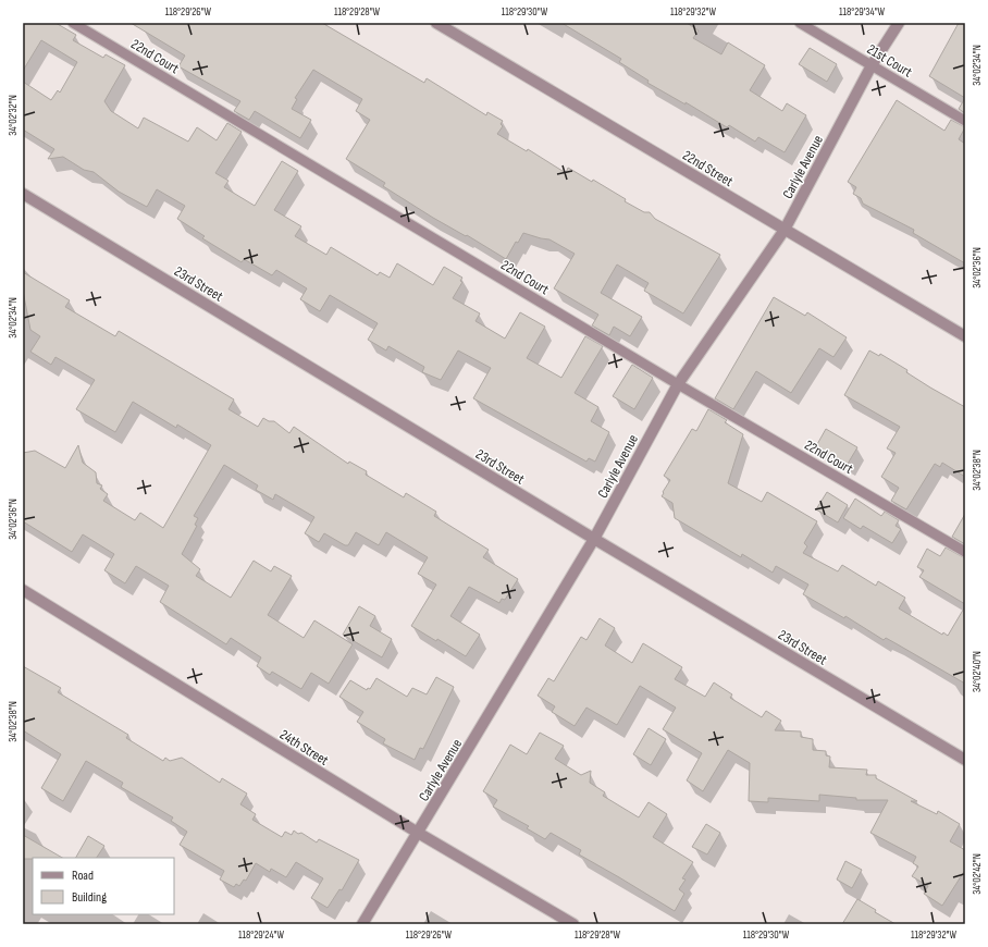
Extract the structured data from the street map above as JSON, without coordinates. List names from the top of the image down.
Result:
{
  "streets": {
    "street": [
      "Carlyle Avenue",
      "22nd Street",
      "23rd Street",
      "24th Street"
    ],
    "lane": ["22nd Court", "21st Court"]
  },
  "crossings": [
    ["22nd Court", "Carlyle Avenue"],
    ["21st Court", "Carlyle Avenue"],
    ["Carlyle Avenue", "22nd Street"],
    ["Carlyle Avenue", "23rd Street"],
    ["Carlyle Avenue", "24th Street"]
  ],
  "legend": ["Road", "Building"],
  "coordinates": [
    "118°29'26\"W",
    "118°29'28\"W",
    "118°29'30\"W",
    "118°29'32\"W",
    "118°29'34\"W",
    "34°02'34\"N",
    "34°02'32\"N",
    "34°02'36\"N",
    "34°02'38\"N",
    "34°02'40\"N",
    "34°02'42\"N",
    "118°29'24\"W"
  ]
}
